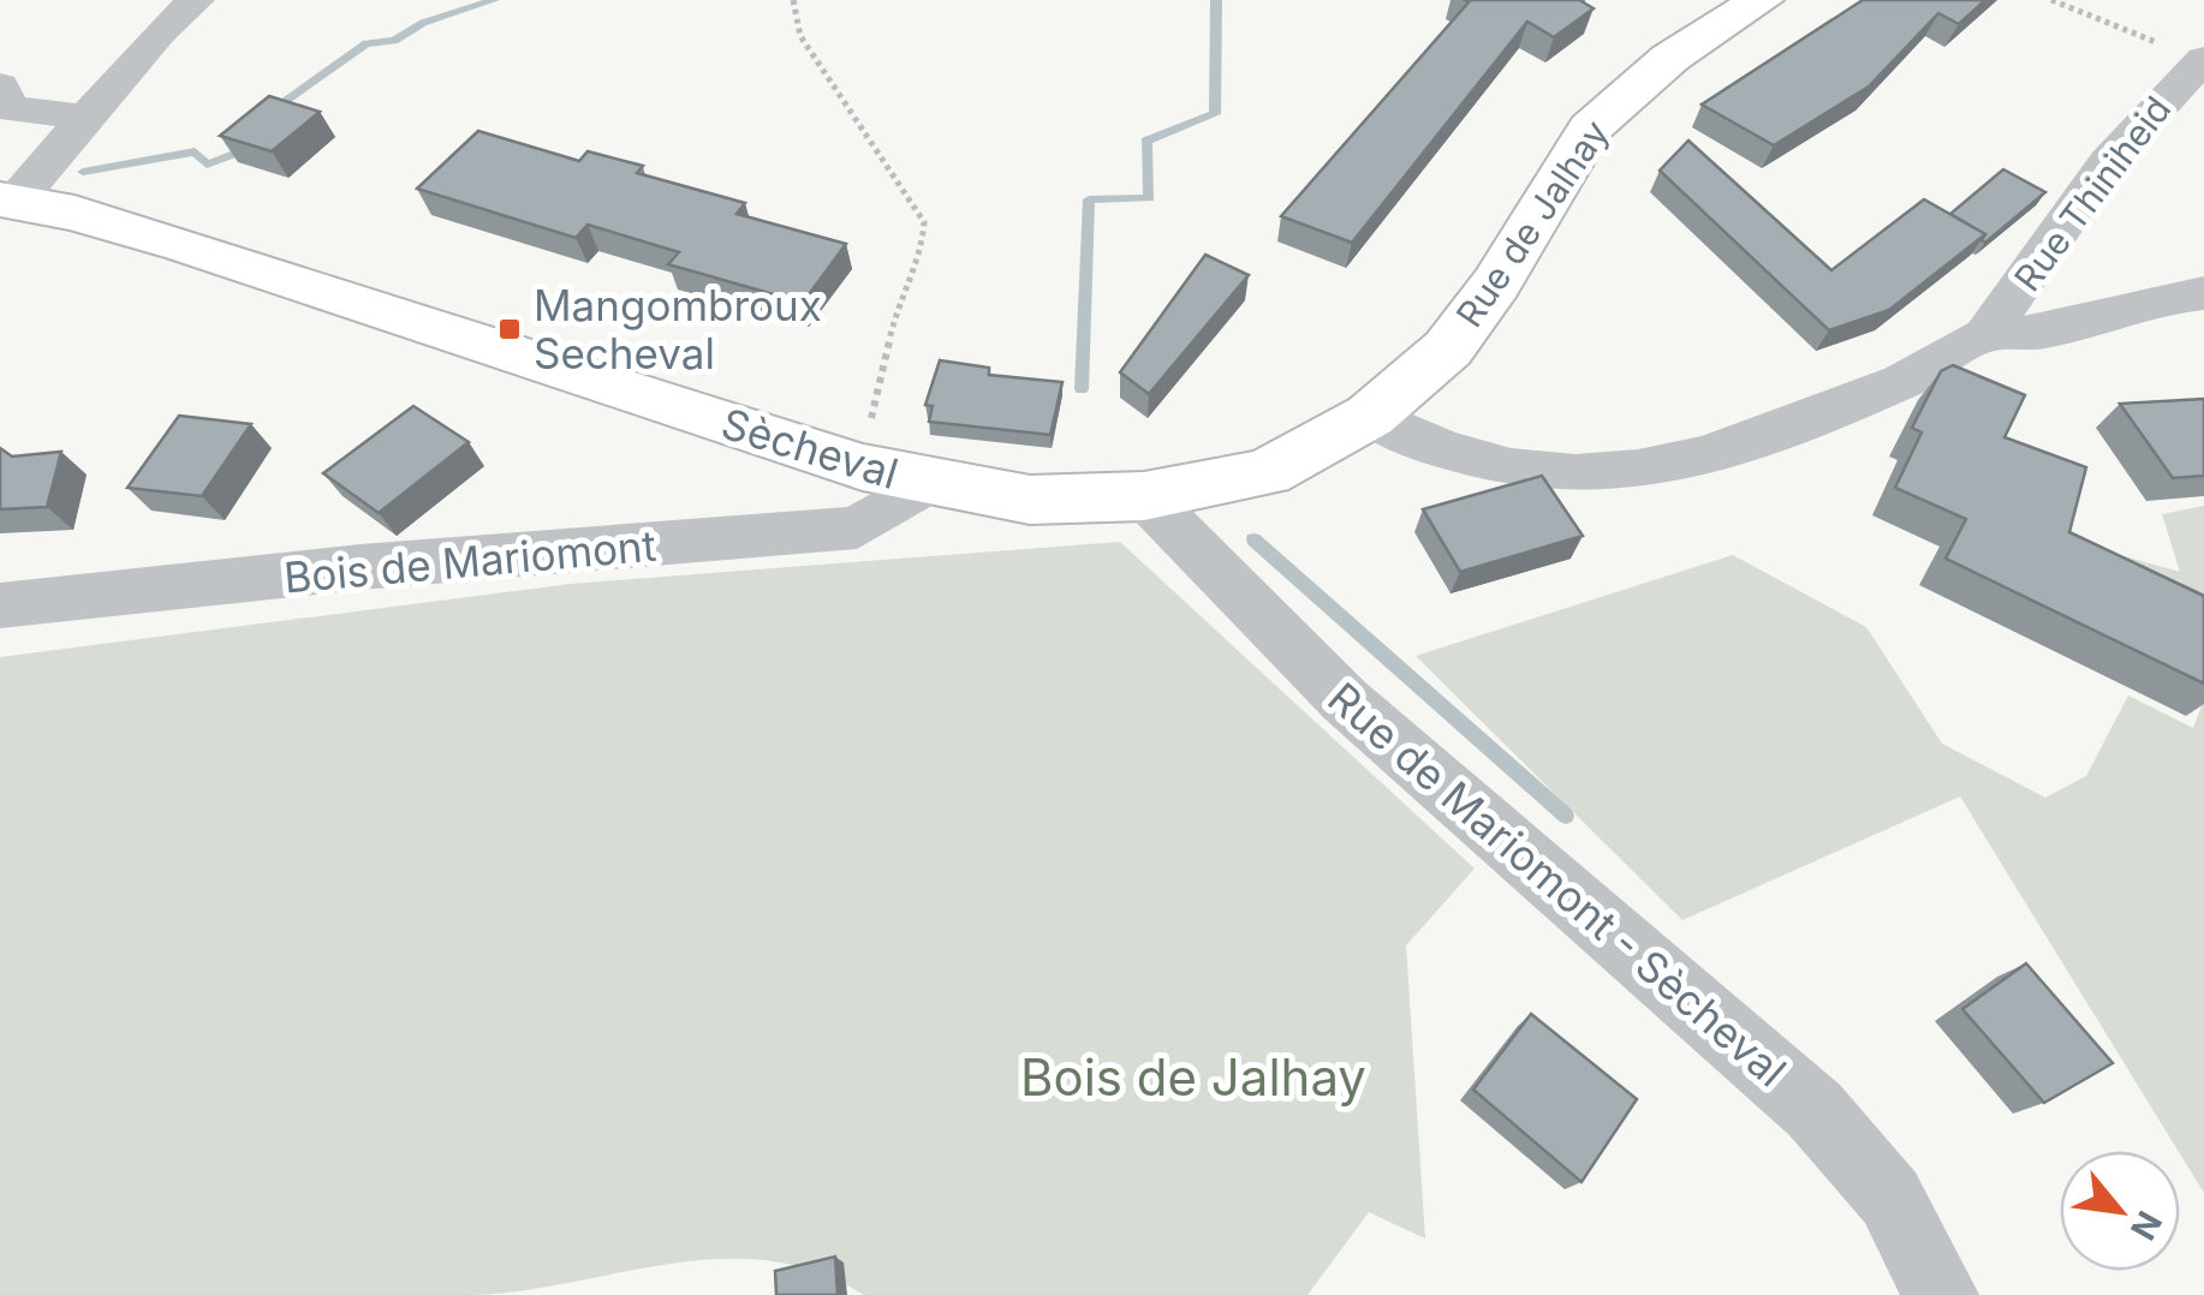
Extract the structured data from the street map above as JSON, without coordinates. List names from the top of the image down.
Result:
{
  "streets": {
    "main road": ["Rue de Jalhay", "Sècheval"],
    "street": ["Rue Thiniheid", "Bois de Mariomont", "Rue de Mariomont - Sècheval"]
  },
  "crossings": [
    ["Rue de Jalhay", "Sècheval"],
    ["Rue de Jalhay", "Rue de Mariomont - Sècheval"],
    ["Sècheval", "Bois de Mariomont"],
    ["Sècheval", "Rue de Mariomont - Sècheval"]
  ],
  "parks": ["Bois de Jalhay"],
  "places": {
    "transit": ["Mangombroux Secheval"]
  },
  "north": "bottom right"
}
